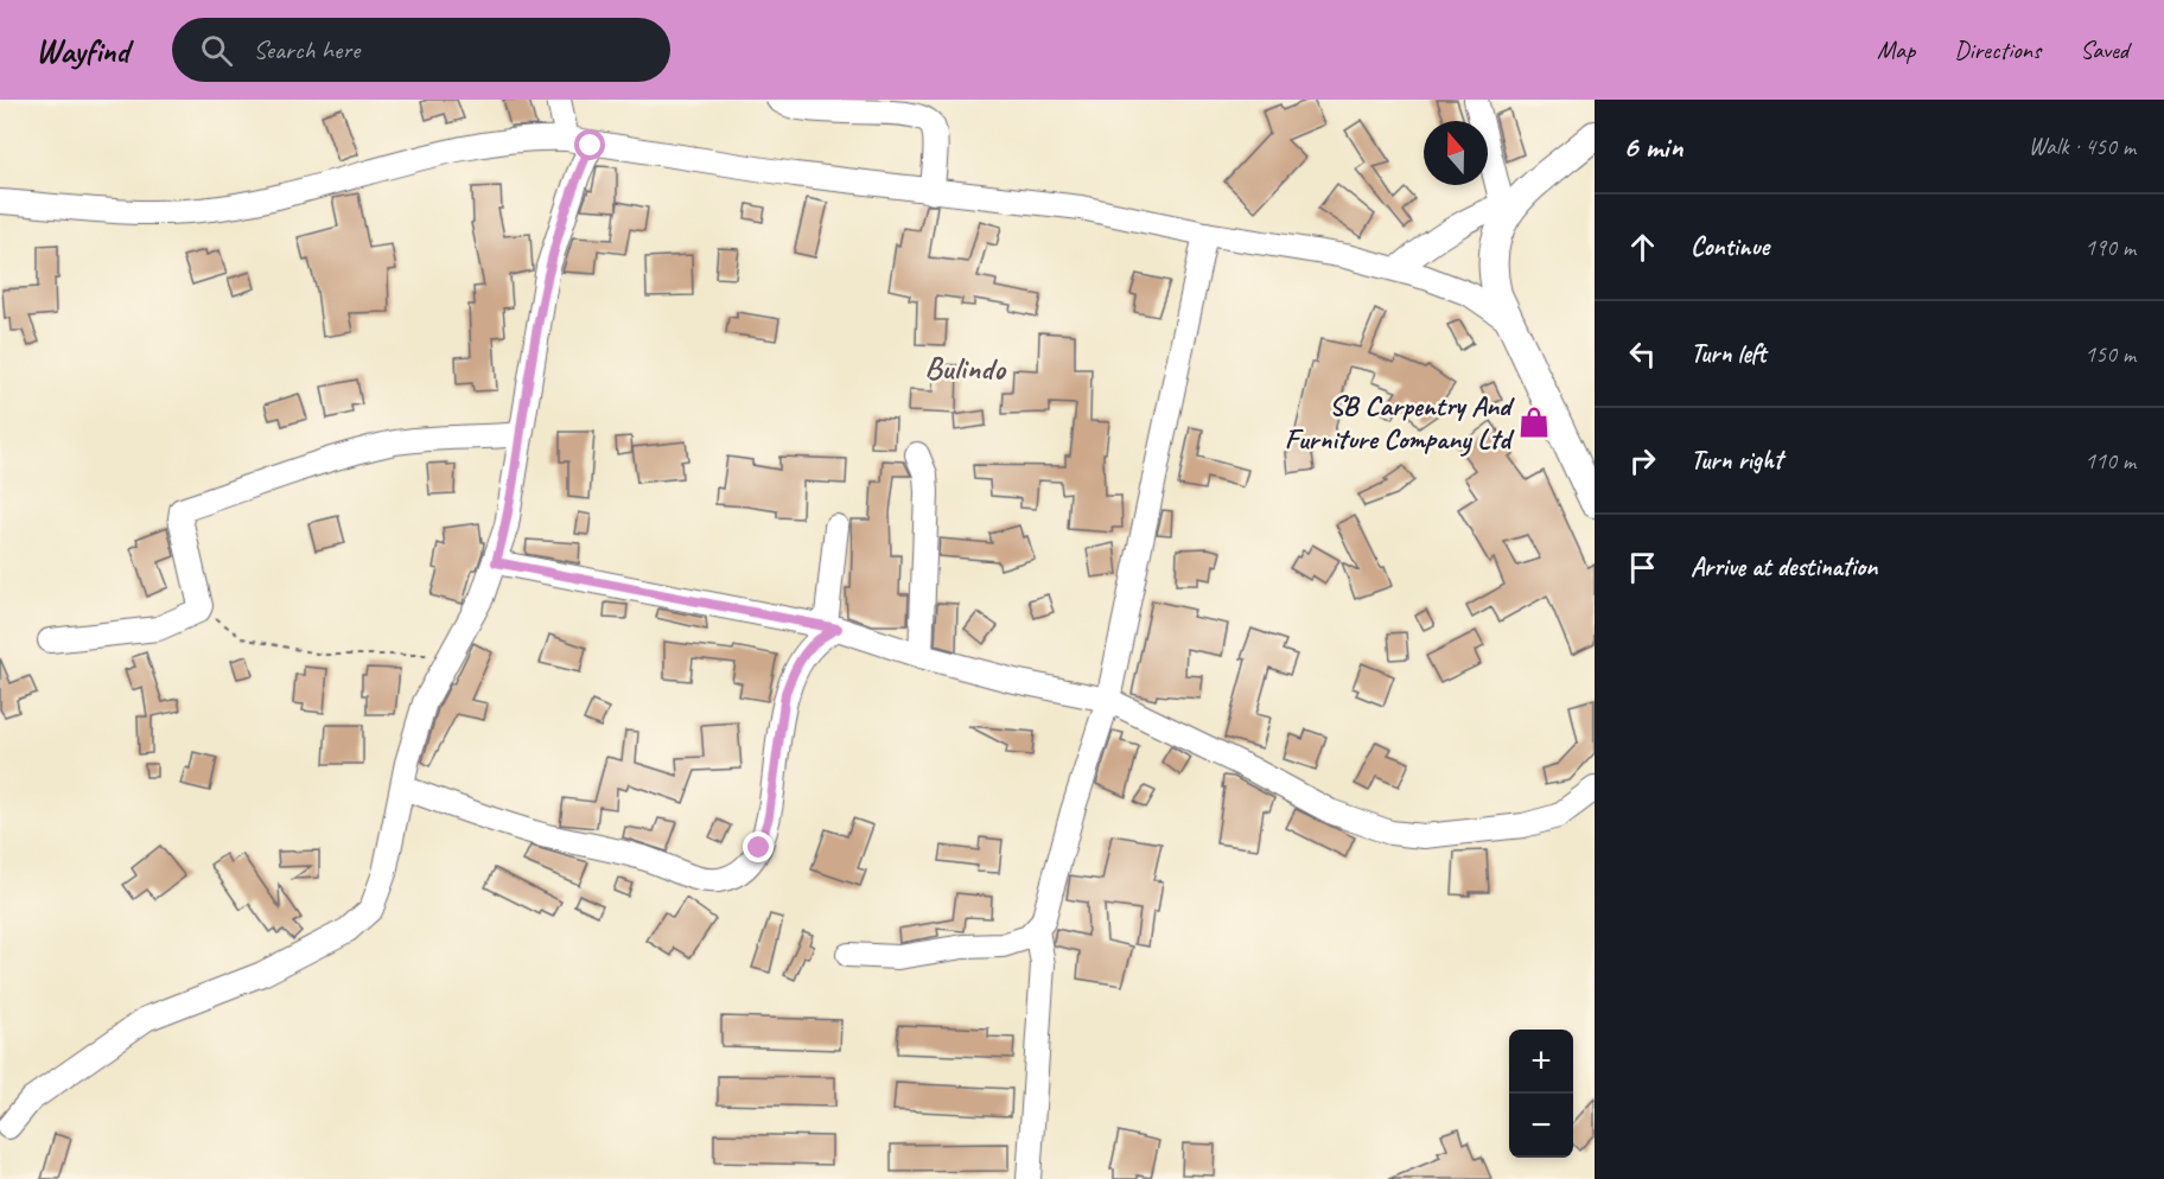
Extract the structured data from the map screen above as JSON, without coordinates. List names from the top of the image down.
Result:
{
  "districts": ["Bulindo"],
  "places": {
    "shop": ["SB Carpentry And Furniture Company Ltd"]
  },
  "north": "top",
  "page": {
    "header": "Wayfind",
    "search": "Search here",
    "nav": ["Map", "Directions", "Saved"],
    "heading": ["6 min", "Walk · 450 m"],
    "list": [
      ["Continue", "190 m"],
      ["Turn left", "150 m"],
      ["Turn right", "110 m"],
      "Arrive at destination"
    ],
    "map_buttons": ["+", "−"]
  }
}
